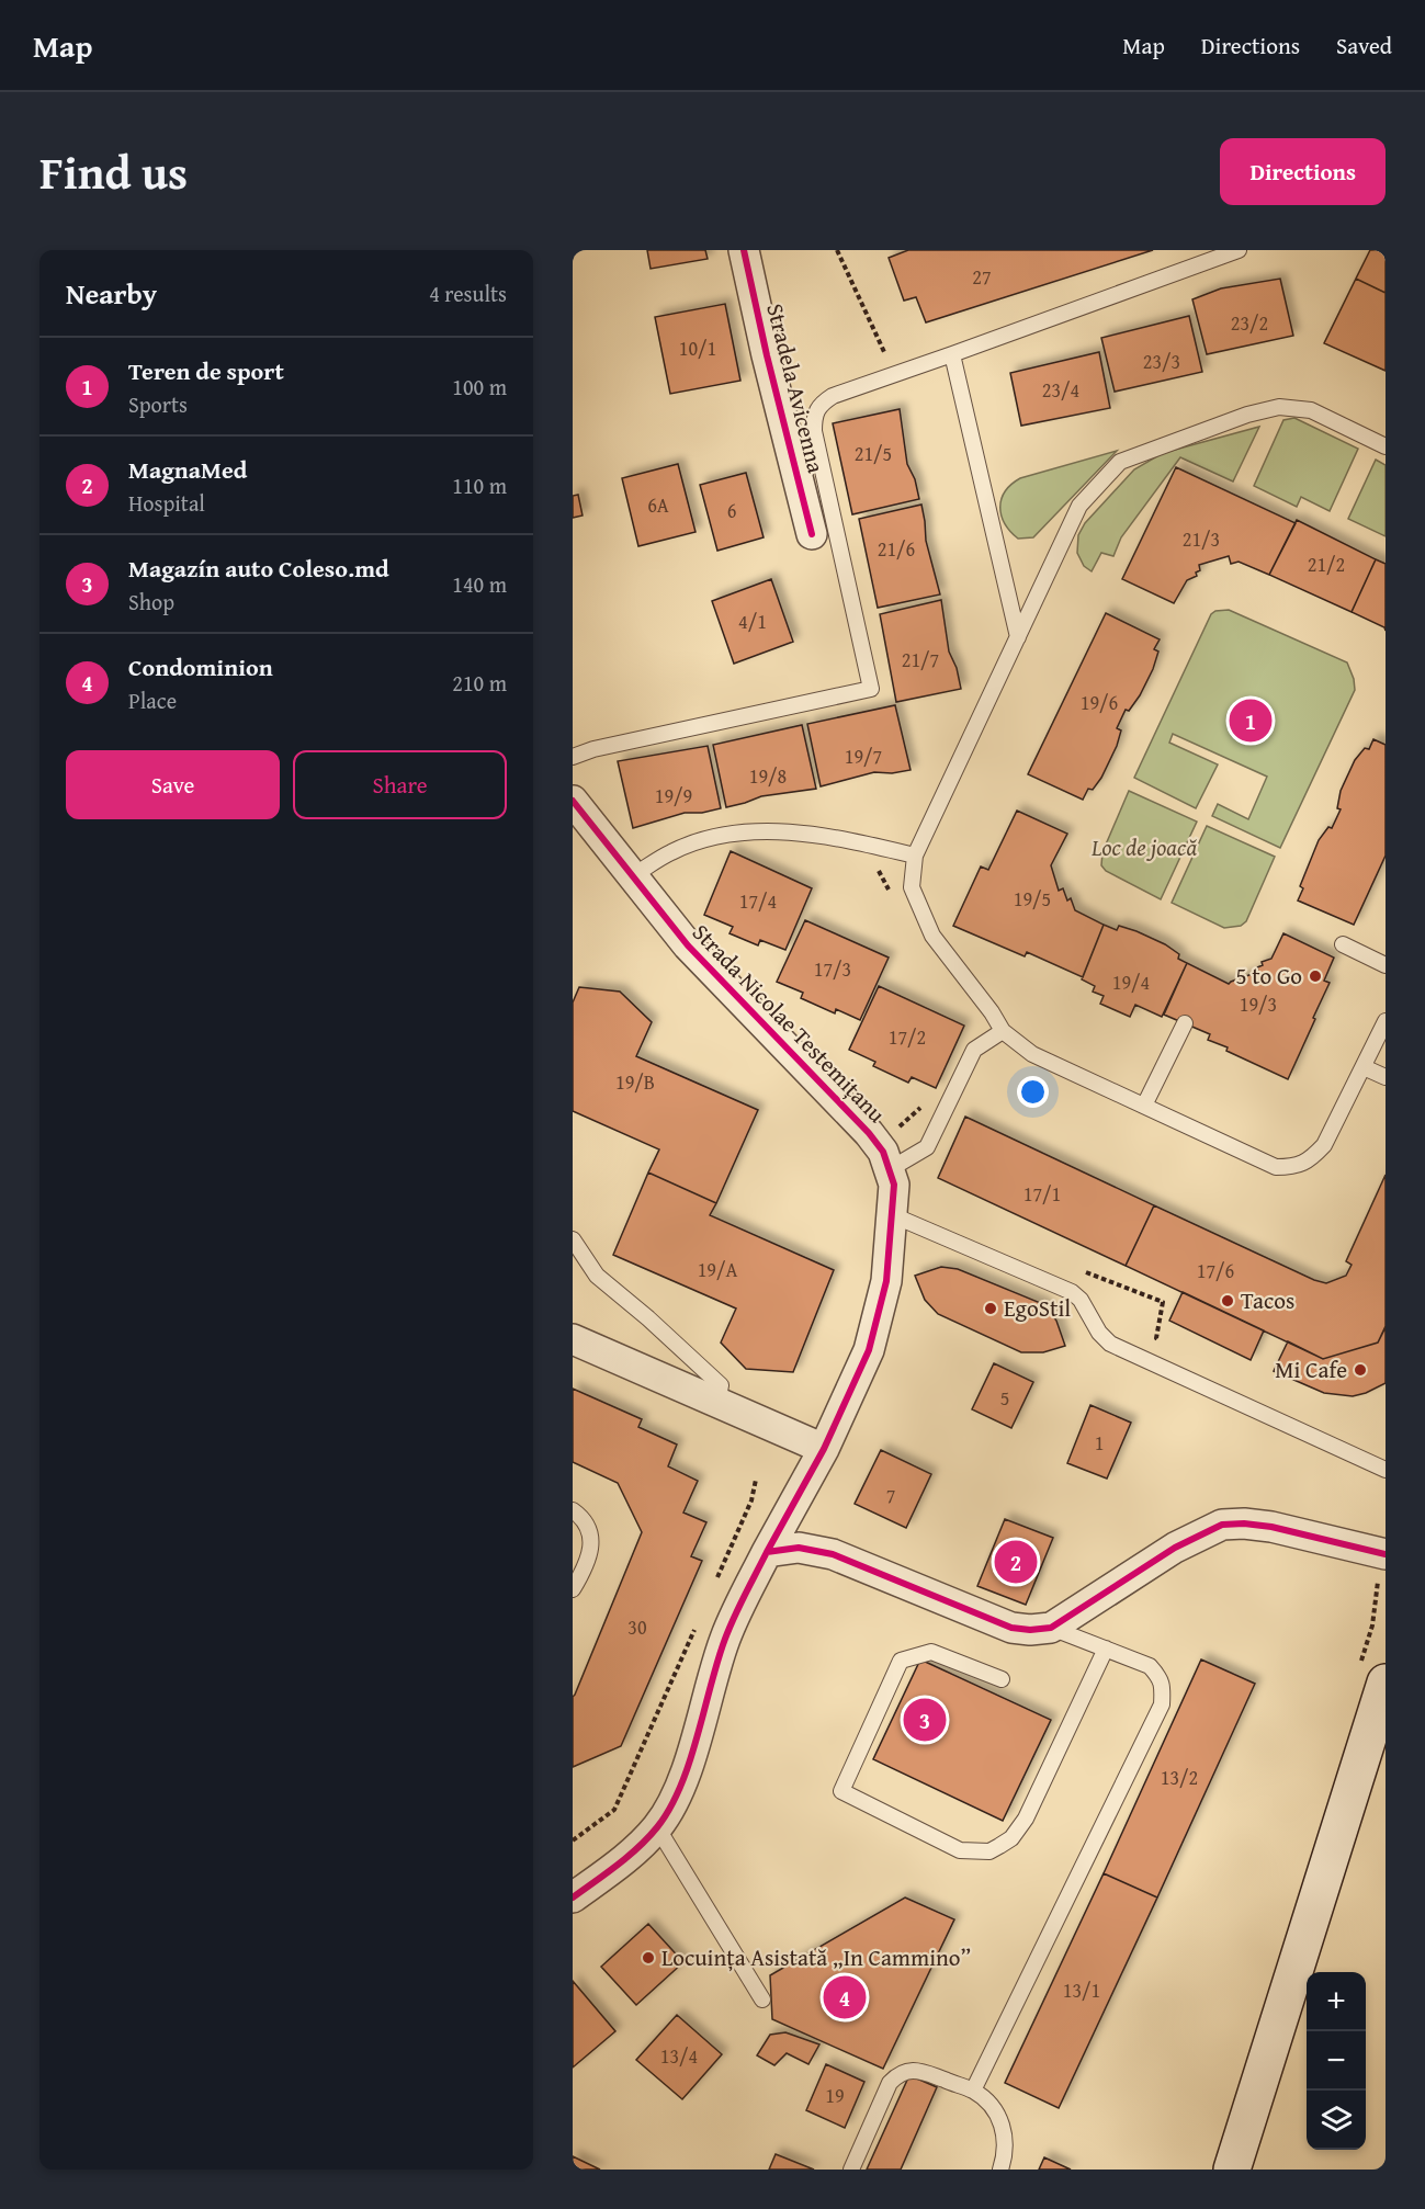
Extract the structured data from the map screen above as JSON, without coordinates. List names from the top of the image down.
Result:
{
  "streets": {
    "street": ["Stradela Avicenna", "Strada Nicolae Testemițanu"]
  },
  "parks": ["Loc de joacă"],
  "places": [
    "5 to Go",
    "Tacos",
    "EgoStil",
    "Mi Cafe",
    "Locuința Asistată „In Cammino”"
  ],
  "house_numbers": [
    "27",
    "23/2",
    "10/1",
    "23/3",
    "23/4",
    "21/5",
    "6A",
    "6",
    "21/3",
    "21/6",
    "21/2",
    "4/1",
    "21/7",
    "19/6",
    "19/7",
    "19/8",
    "19/9",
    "19/5",
    "17/4",
    "17/3",
    "19/4",
    "19/3",
    "17/2",
    "19/B",
    "17/1",
    "19/A",
    "17/6",
    "5",
    "1",
    "7",
    "30",
    "13/2",
    "13/1",
    "13/4",
    "19"
  ],
  "page": {
    "header": "Map",
    "nav": ["Map", "Directions", "Saved"],
    "title": "Find us",
    "buttons": [
      "Directions",
      ["Save", "Share"]
    ],
    "heading": ["Nearby", "4 results"],
    "list": [
      {
        "mark": "1",
        "name": "Teren de sport",
        "note": "Sports",
        "value": "100 m"
      },
      {
        "mark": "2",
        "name": "MagnaMed",
        "note": "Hospital",
        "value": "110 m"
      },
      {
        "mark": "3",
        "name": "Magazín auto Coleso.md",
        "note": "Shop",
        "value": "140 m"
      },
      {
        "mark": "4",
        "name": "Condominion",
        "note": "Place",
        "value": "210 m"
      }
    ],
    "pins": [
      "1",
      "2",
      "3",
      "4"
    ],
    "map_buttons": ["+", "−"]
  }
}
